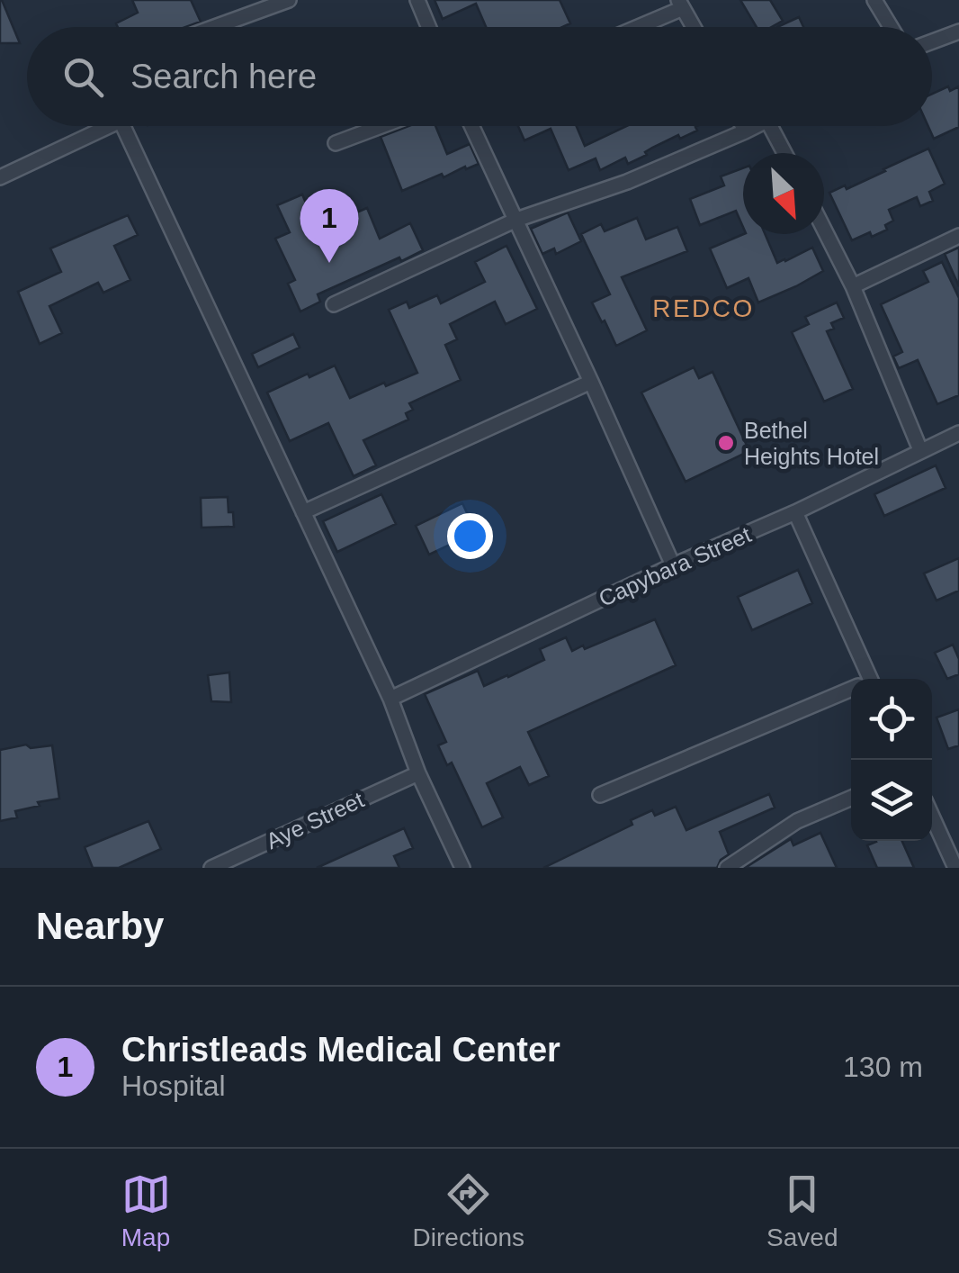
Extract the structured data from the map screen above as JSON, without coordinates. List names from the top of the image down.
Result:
{
  "streets": {
    "street": ["Capybara Street", "Aye Street"]
  },
  "districts": ["REDCO"],
  "places": ["Bethel Heights Hotel"],
  "north": "bottom right",
  "page": {
    "search": "Search here",
    "pins": "1",
    "heading": "Nearby",
    "list": [
      {
        "mark": "1",
        "name": "Christleads Medical Center",
        "note": "Hospital",
        "value": "130 m"
      }
    ],
    "nav": ["Map", "Directions", "Saved"]
  }
}
